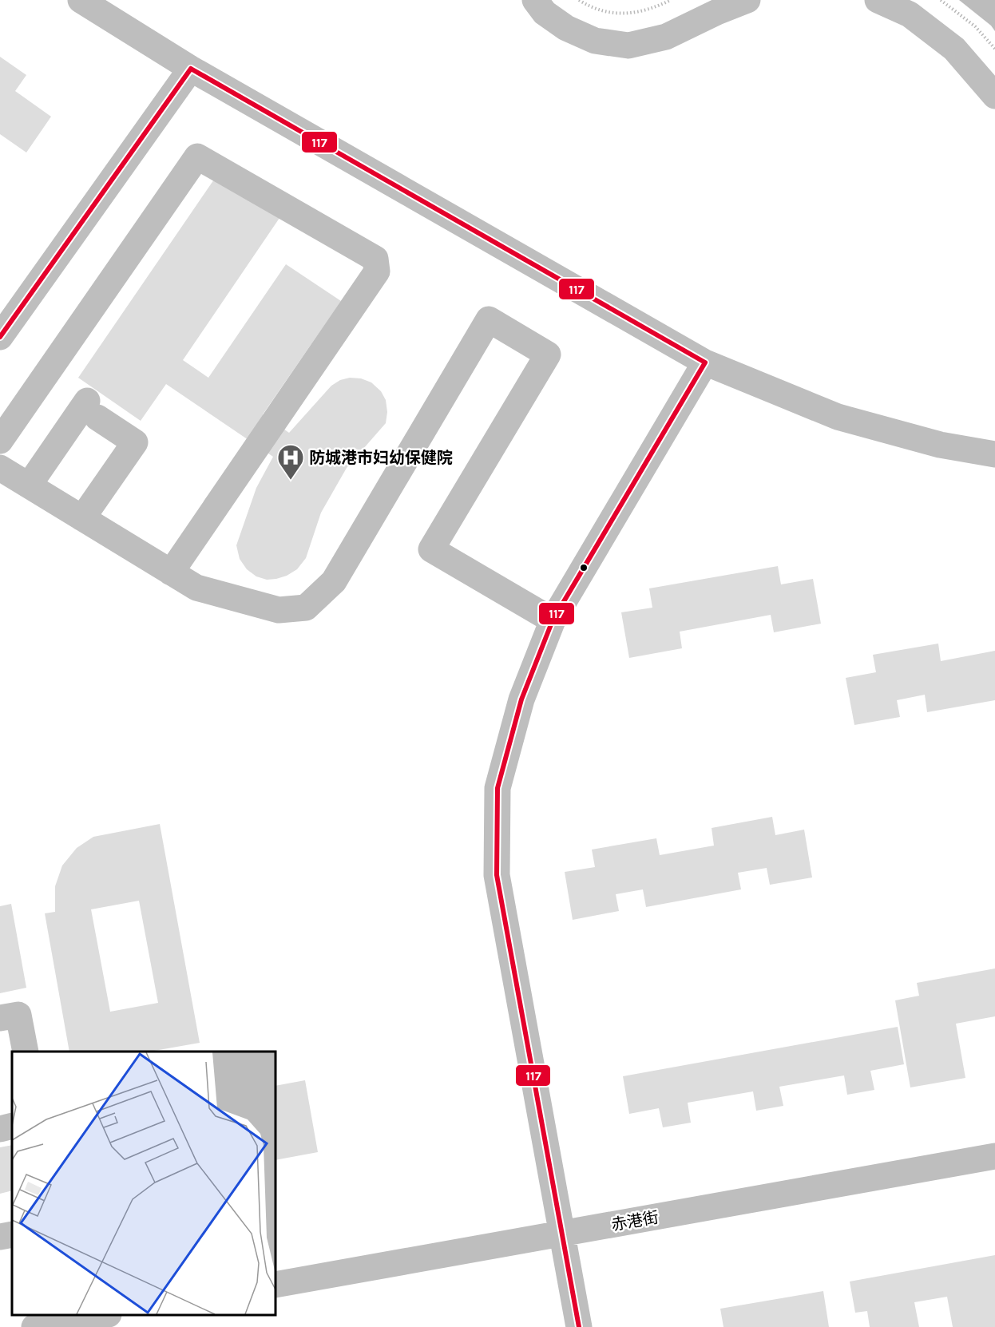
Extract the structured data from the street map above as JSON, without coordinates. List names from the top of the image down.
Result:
{
  "streets": {
    "street": ["赤港街"]
  },
  "places": {
    "hospital": ["防城港市妇幼保健院"]
  },
  "lines": ["transit line 117"]
}
